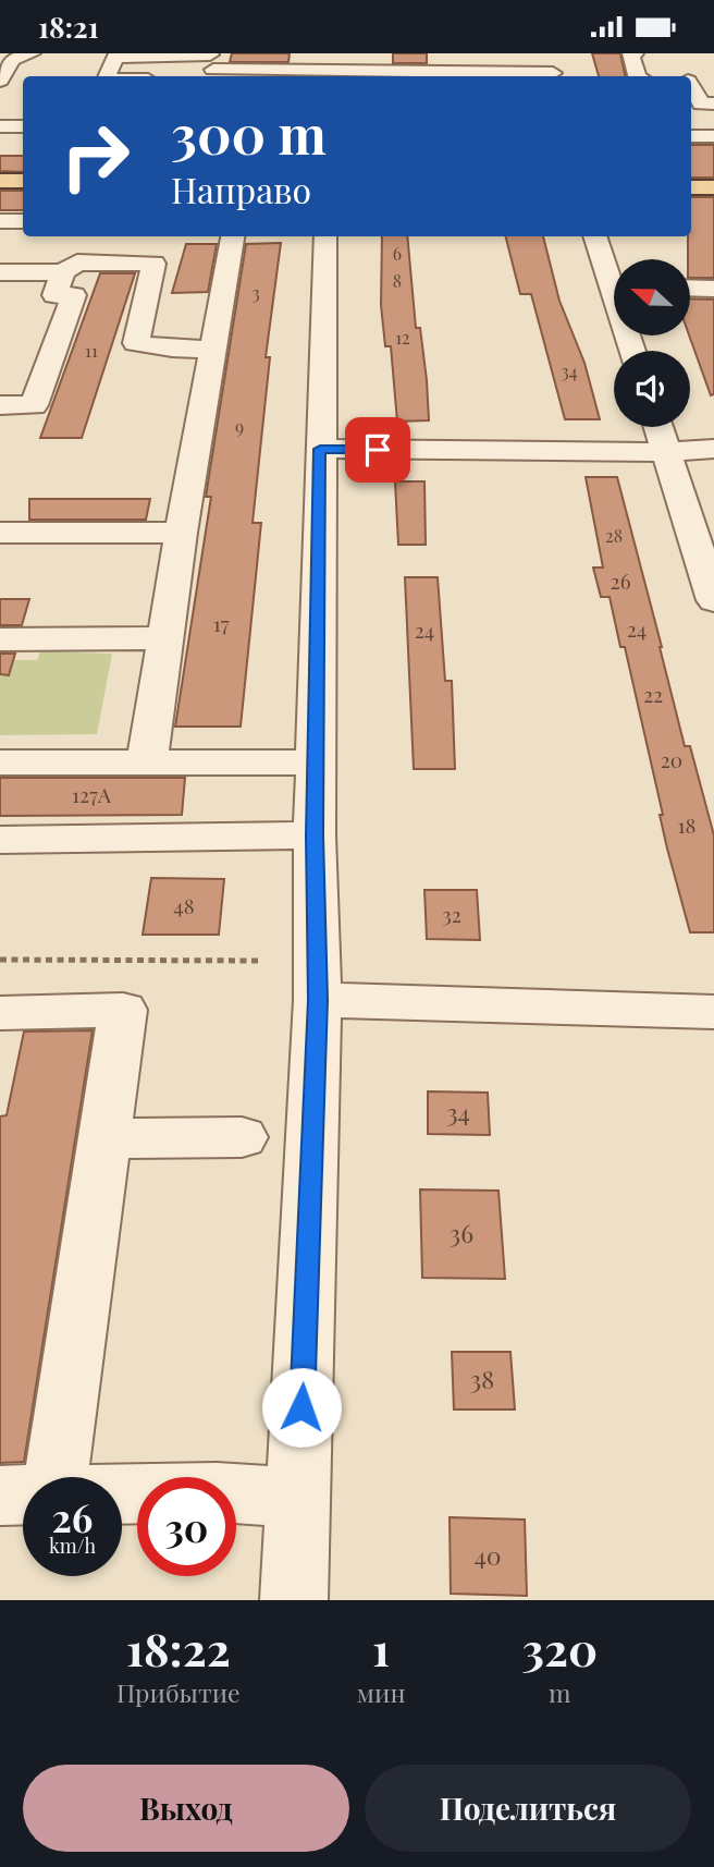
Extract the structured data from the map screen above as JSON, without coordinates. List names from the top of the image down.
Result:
{
  "house_numbers": [
    "6",
    "8",
    "3",
    "12",
    "11",
    "34",
    "9",
    "28",
    "26",
    "17",
    "24",
    "24",
    "22",
    "20",
    "127А",
    "18",
    "48",
    "32",
    "34",
    "36",
    "38",
    "40"
  ],
  "north": "left",
  "page": {
    "status": "18:21",
    "turn": ["300 m", "Направо"],
    "speed": "26 km/h",
    "limit": "30",
    "eta": [
      "18:22",
      "Прибытие",
      "1",
      "мин",
      "320",
      "m"
    ],
    "buttons": ["Выход", "Поделиться"]
  }
}
